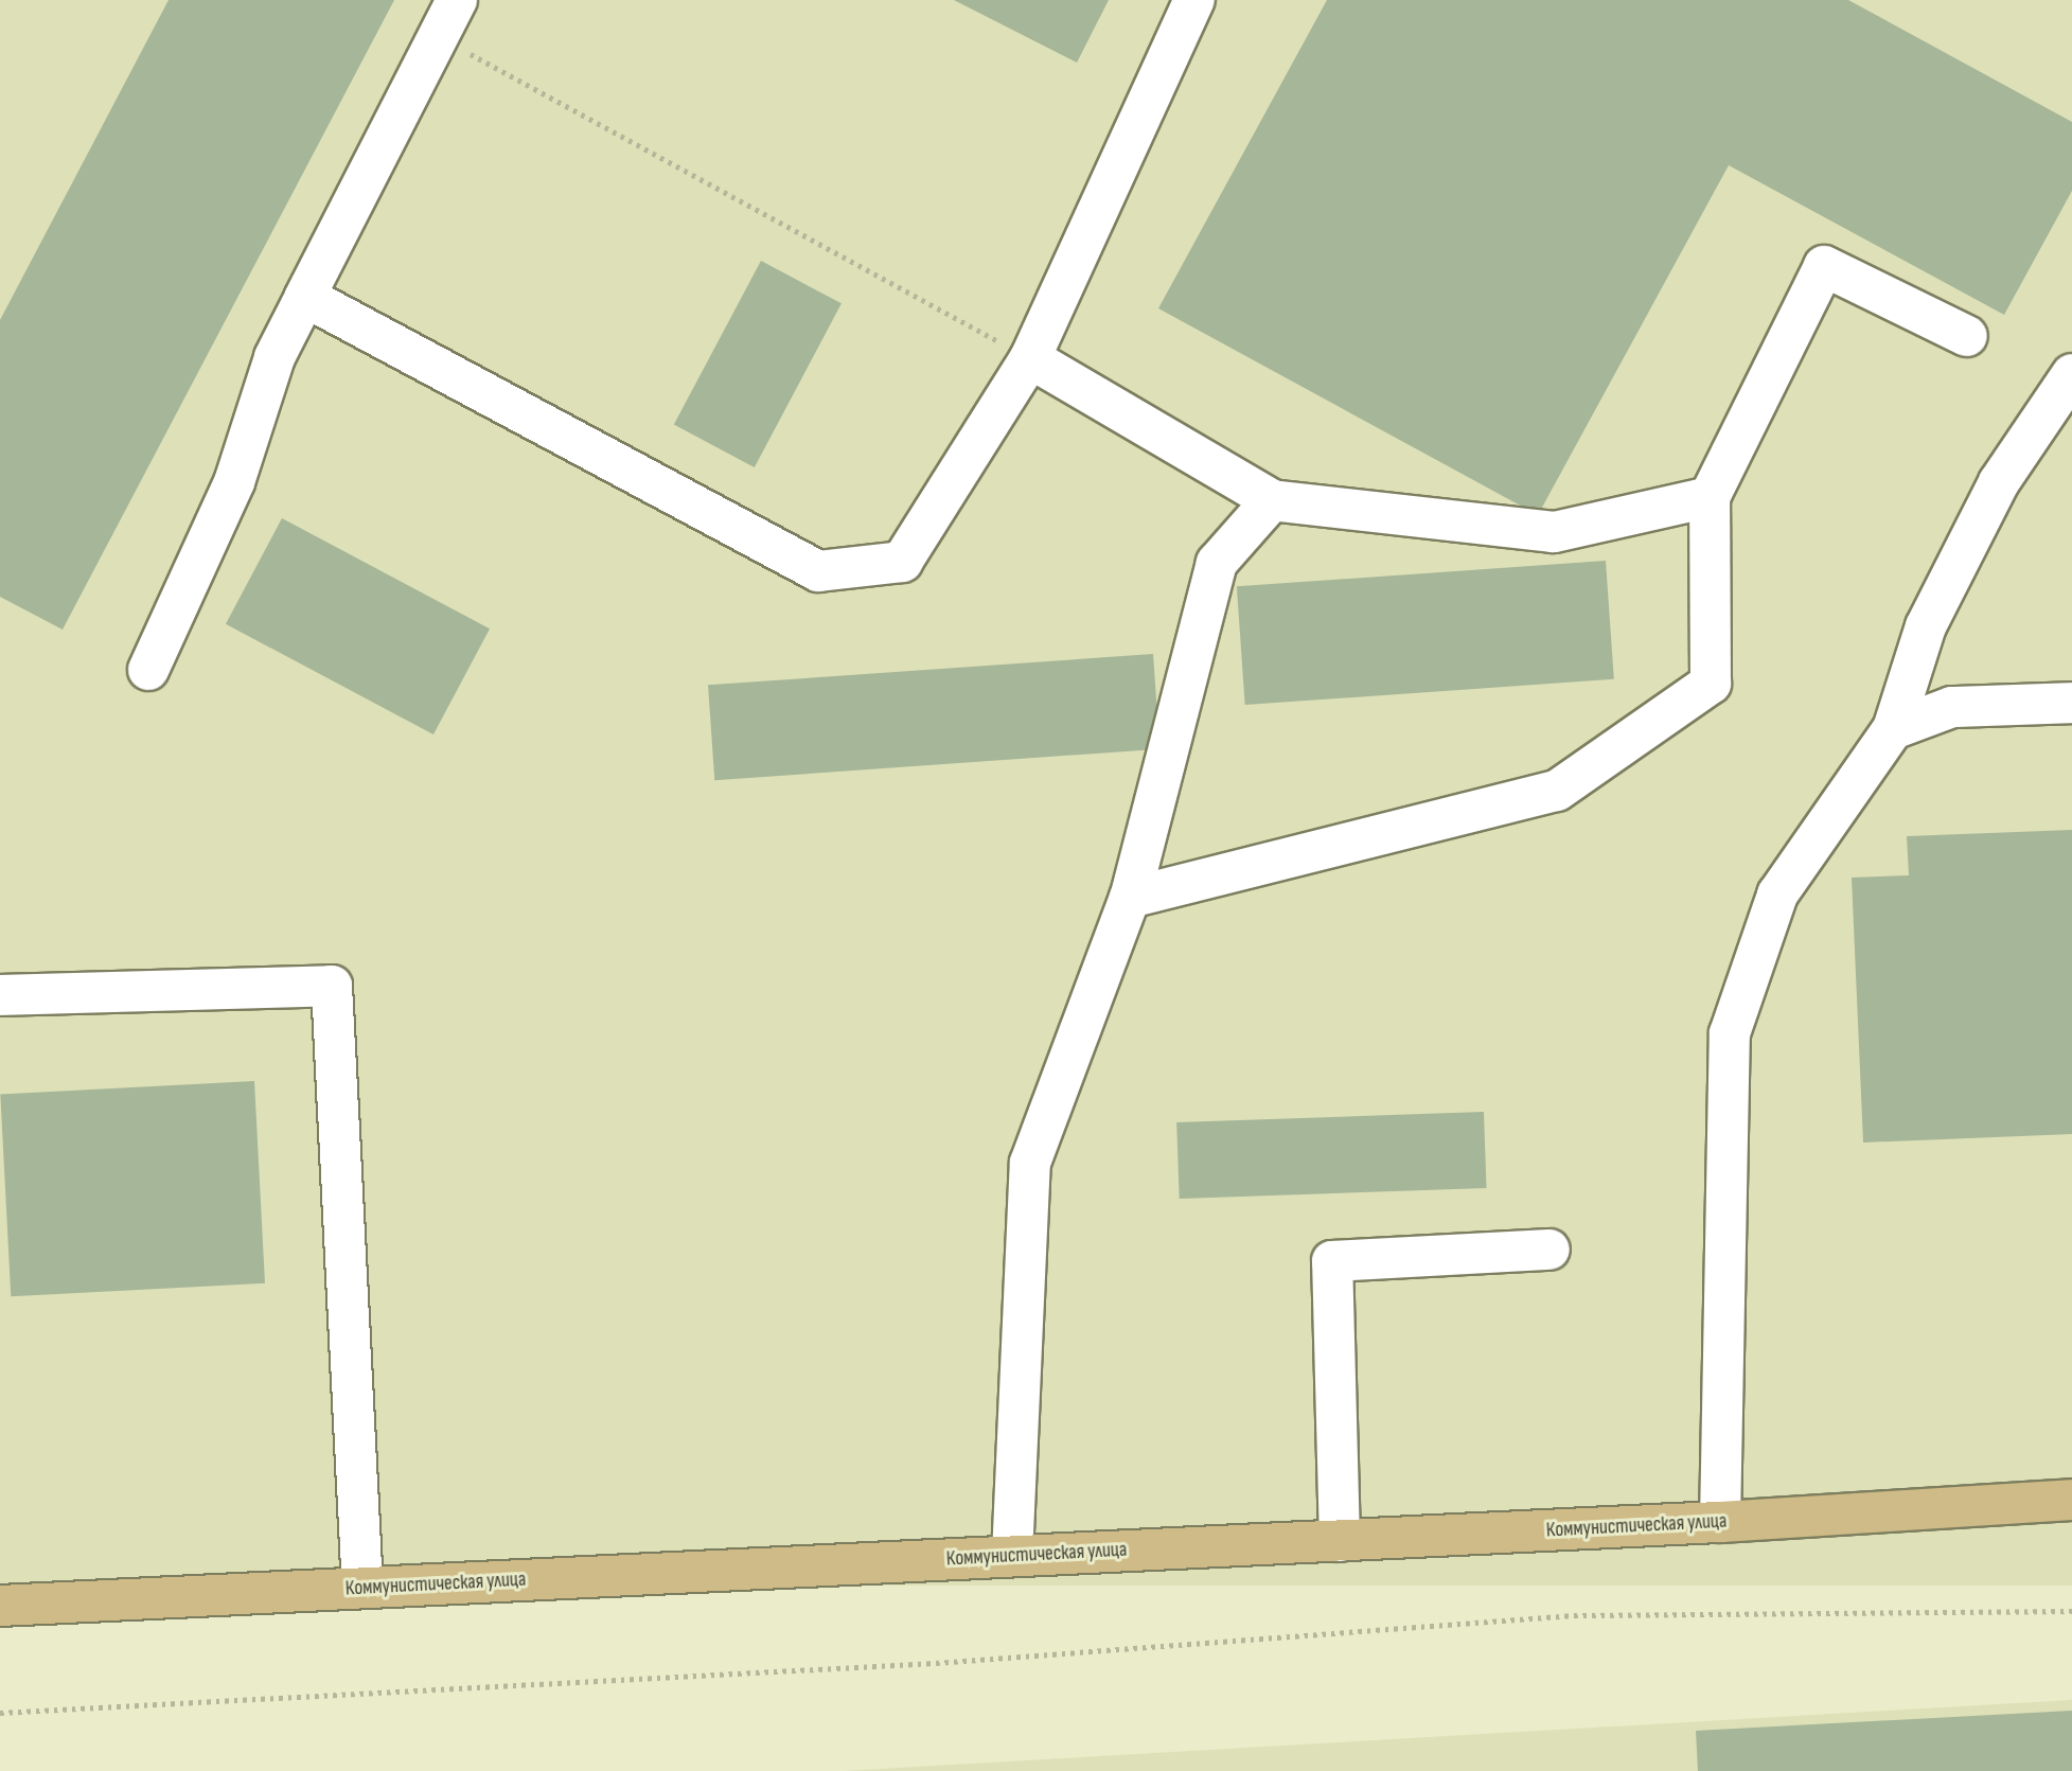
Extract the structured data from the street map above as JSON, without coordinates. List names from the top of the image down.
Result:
{
  "streets": {
    "main road": ["Коммунистическая улица"]
  }
}
